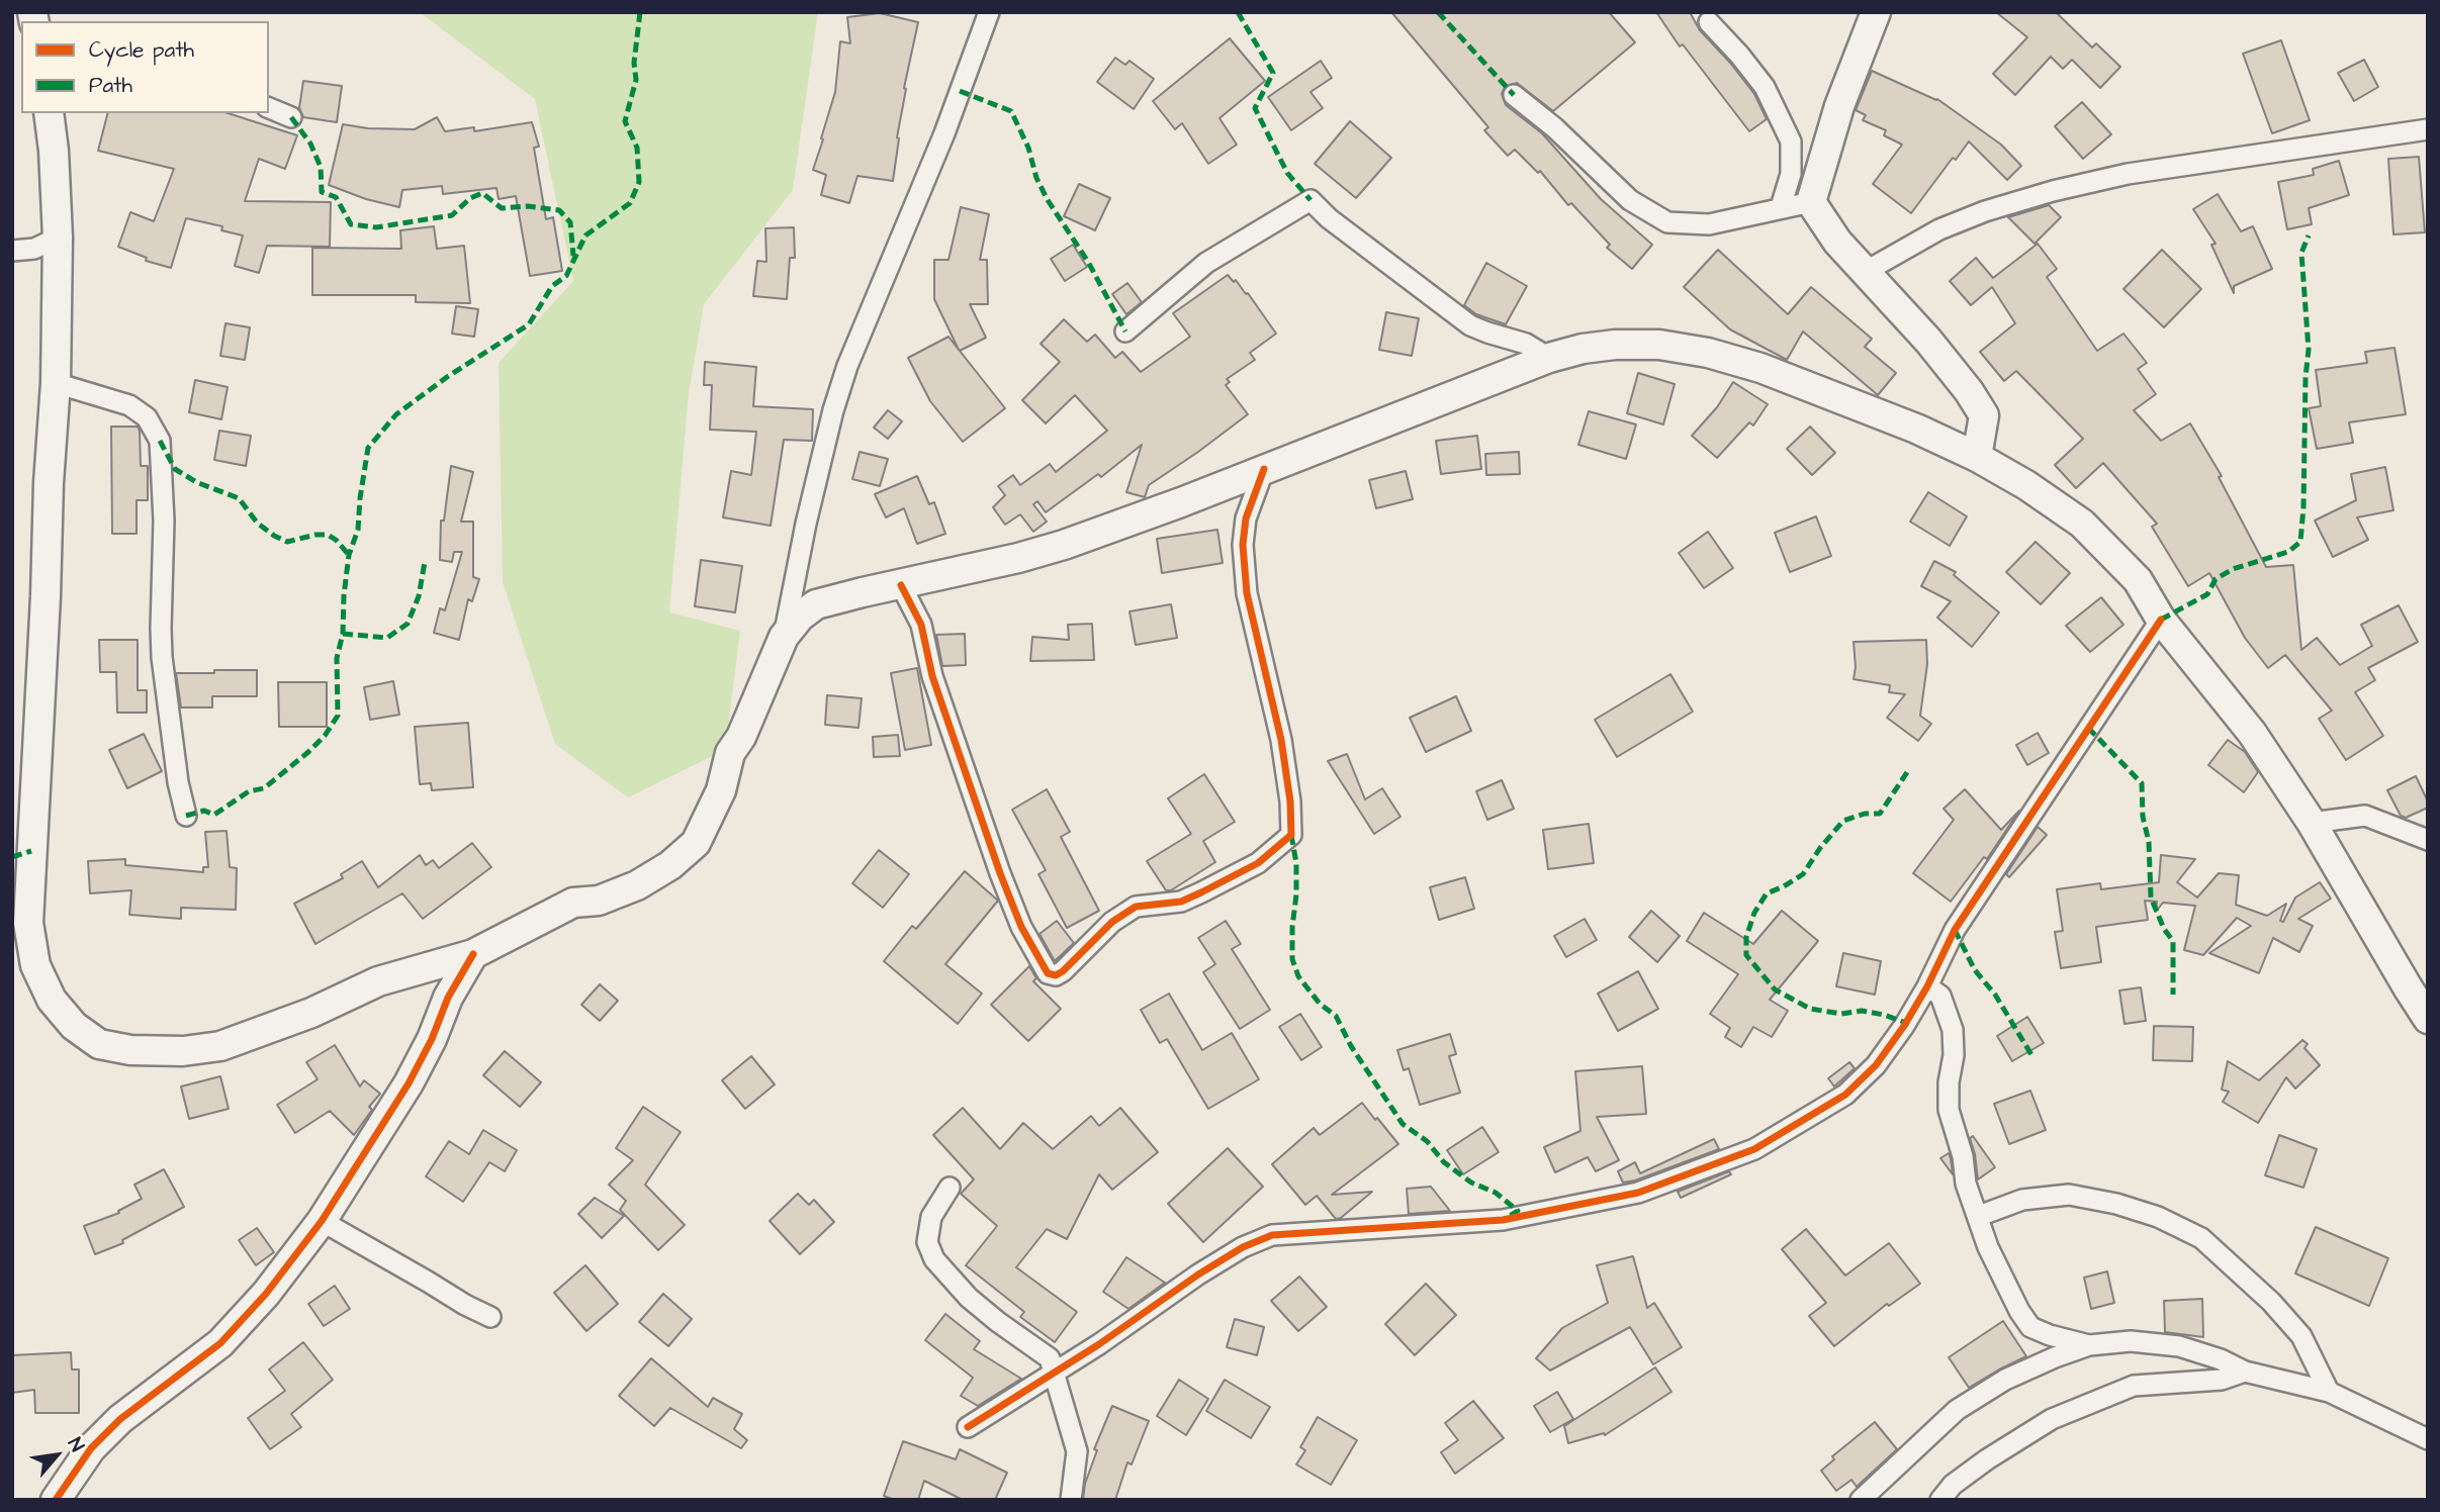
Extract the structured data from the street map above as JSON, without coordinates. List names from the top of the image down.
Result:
{
  "legend": ["Cycle path", "Path"],
  "north": "top right"
}
